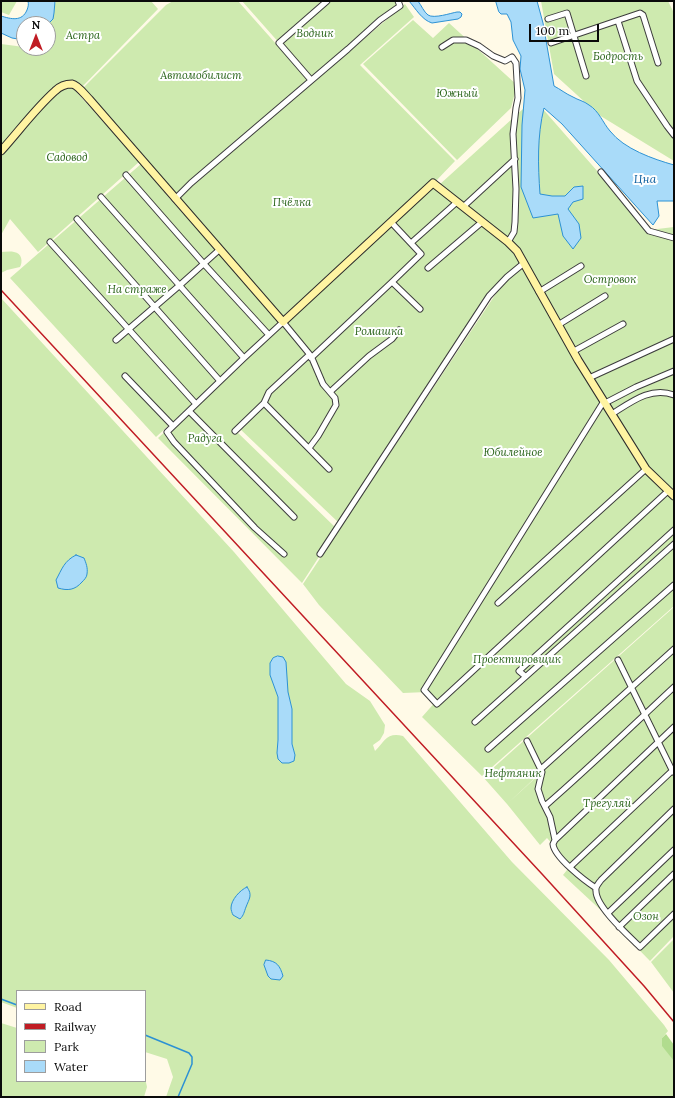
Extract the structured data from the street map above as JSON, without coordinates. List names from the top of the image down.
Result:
{
  "water": ["Цна"],
  "parks": [
    "Водник",
    "Астра",
    "Бодрость",
    "Автомобилист",
    "Южный",
    "Садовод",
    "Пчёлка",
    "Островок",
    "На страже",
    "Ромашка",
    "Радуга",
    "Юбилейное",
    "Проектировщик",
    "Нефтяник",
    "Трегуляй",
    "Озон"
  ],
  "legend": [
    "Road",
    "Railway",
    "Park",
    "Water"
  ],
  "scale_bar": "100 m",
  "north": "top"
}
